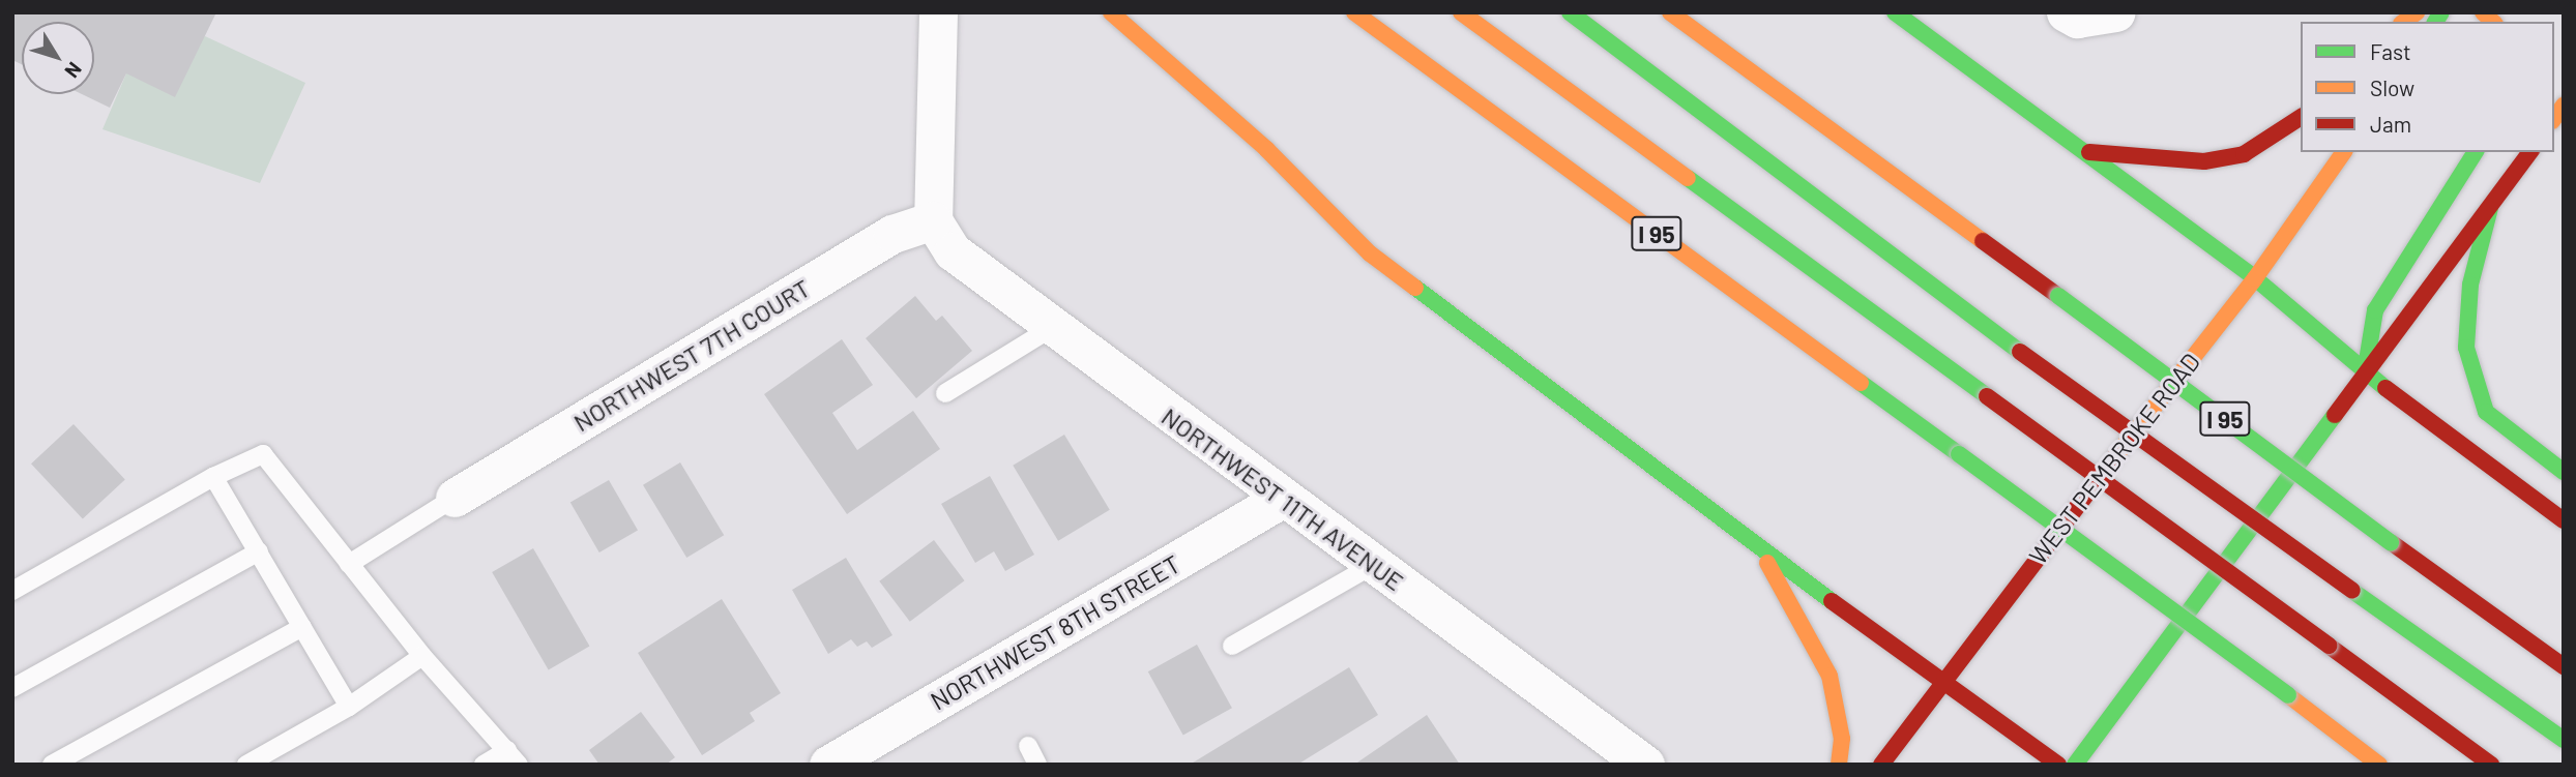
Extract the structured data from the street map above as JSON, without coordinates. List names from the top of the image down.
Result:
{
  "streets": {
    "main road": ["I 95", "WEST PEMBROKE ROAD"],
    "street": ["NORTHWEST 7TH COURT", "NORTHWEST 11TH AVENUE", "NORTHWEST 8TH STREET"]
  },
  "crossings": [
    ["NORTHWEST 7TH COURT", "NORTHWEST 11TH AVENUE"],
    ["NORTHWEST 11TH AVENUE", "NORTHWEST 8TH STREET"]
  ],
  "legend": ["Fast", "Slow", "Jam"],
  "north": "bottom right"
}
